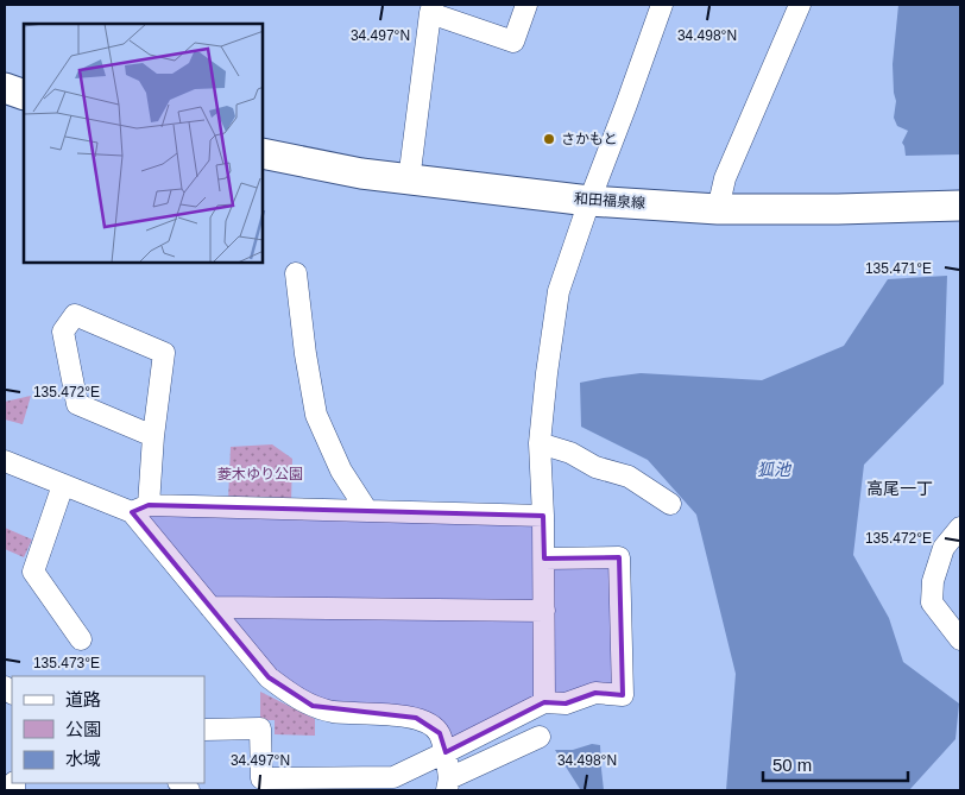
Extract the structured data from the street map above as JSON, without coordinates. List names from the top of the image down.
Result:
{
  "streets": {
    "main road": ["和田福泉線"]
  },
  "districts": ["高尾一丁"],
  "water": ["狐池"],
  "parks": ["菱木ゆり公園"],
  "places": ["さかもと"],
  "legend": ["道路", "公園", "水域"],
  "scale_bar": "50 m",
  "coordinates": [
    "34.497°N",
    "34.498°N",
    "135.471°E",
    "135.472°E",
    "135.473°E"
  ]
}
